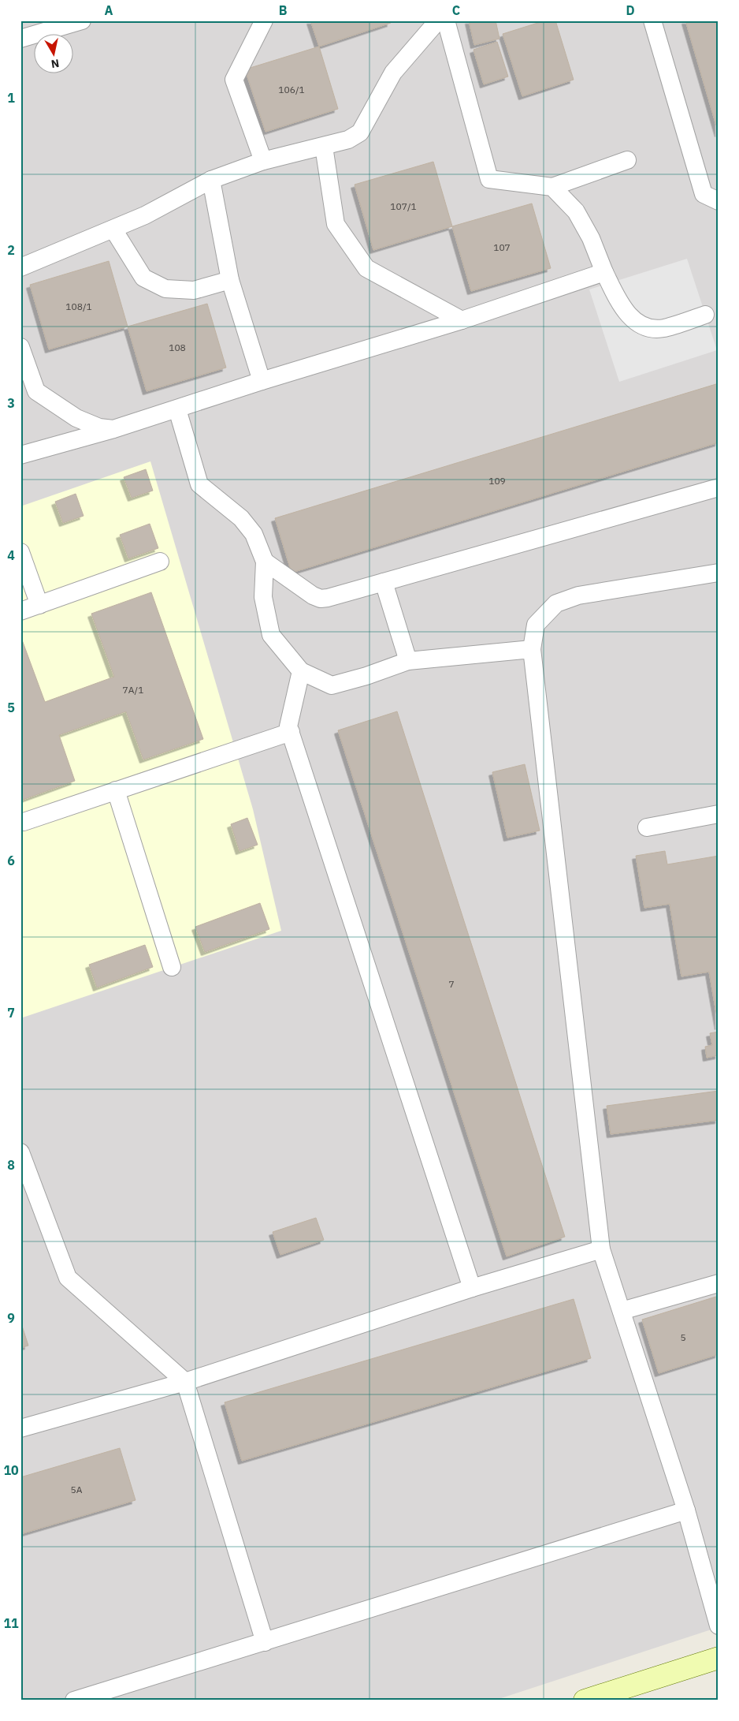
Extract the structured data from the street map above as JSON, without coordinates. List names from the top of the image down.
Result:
{
  "house_numbers": [
    "106/1",
    "107/1",
    "107",
    "108/1",
    "108",
    "109",
    "7А/1",
    "7",
    "5",
    "5А"
  ],
  "north": "bottom",
  "grid": {
    "columns": [
      "A",
      "B",
      "C",
      "D"
    ],
    "rows": [
      "1",
      "2",
      "3",
      "4",
      "5",
      "6",
      "7",
      "8",
      "9",
      "10",
      "11"
    ]
  }
}
